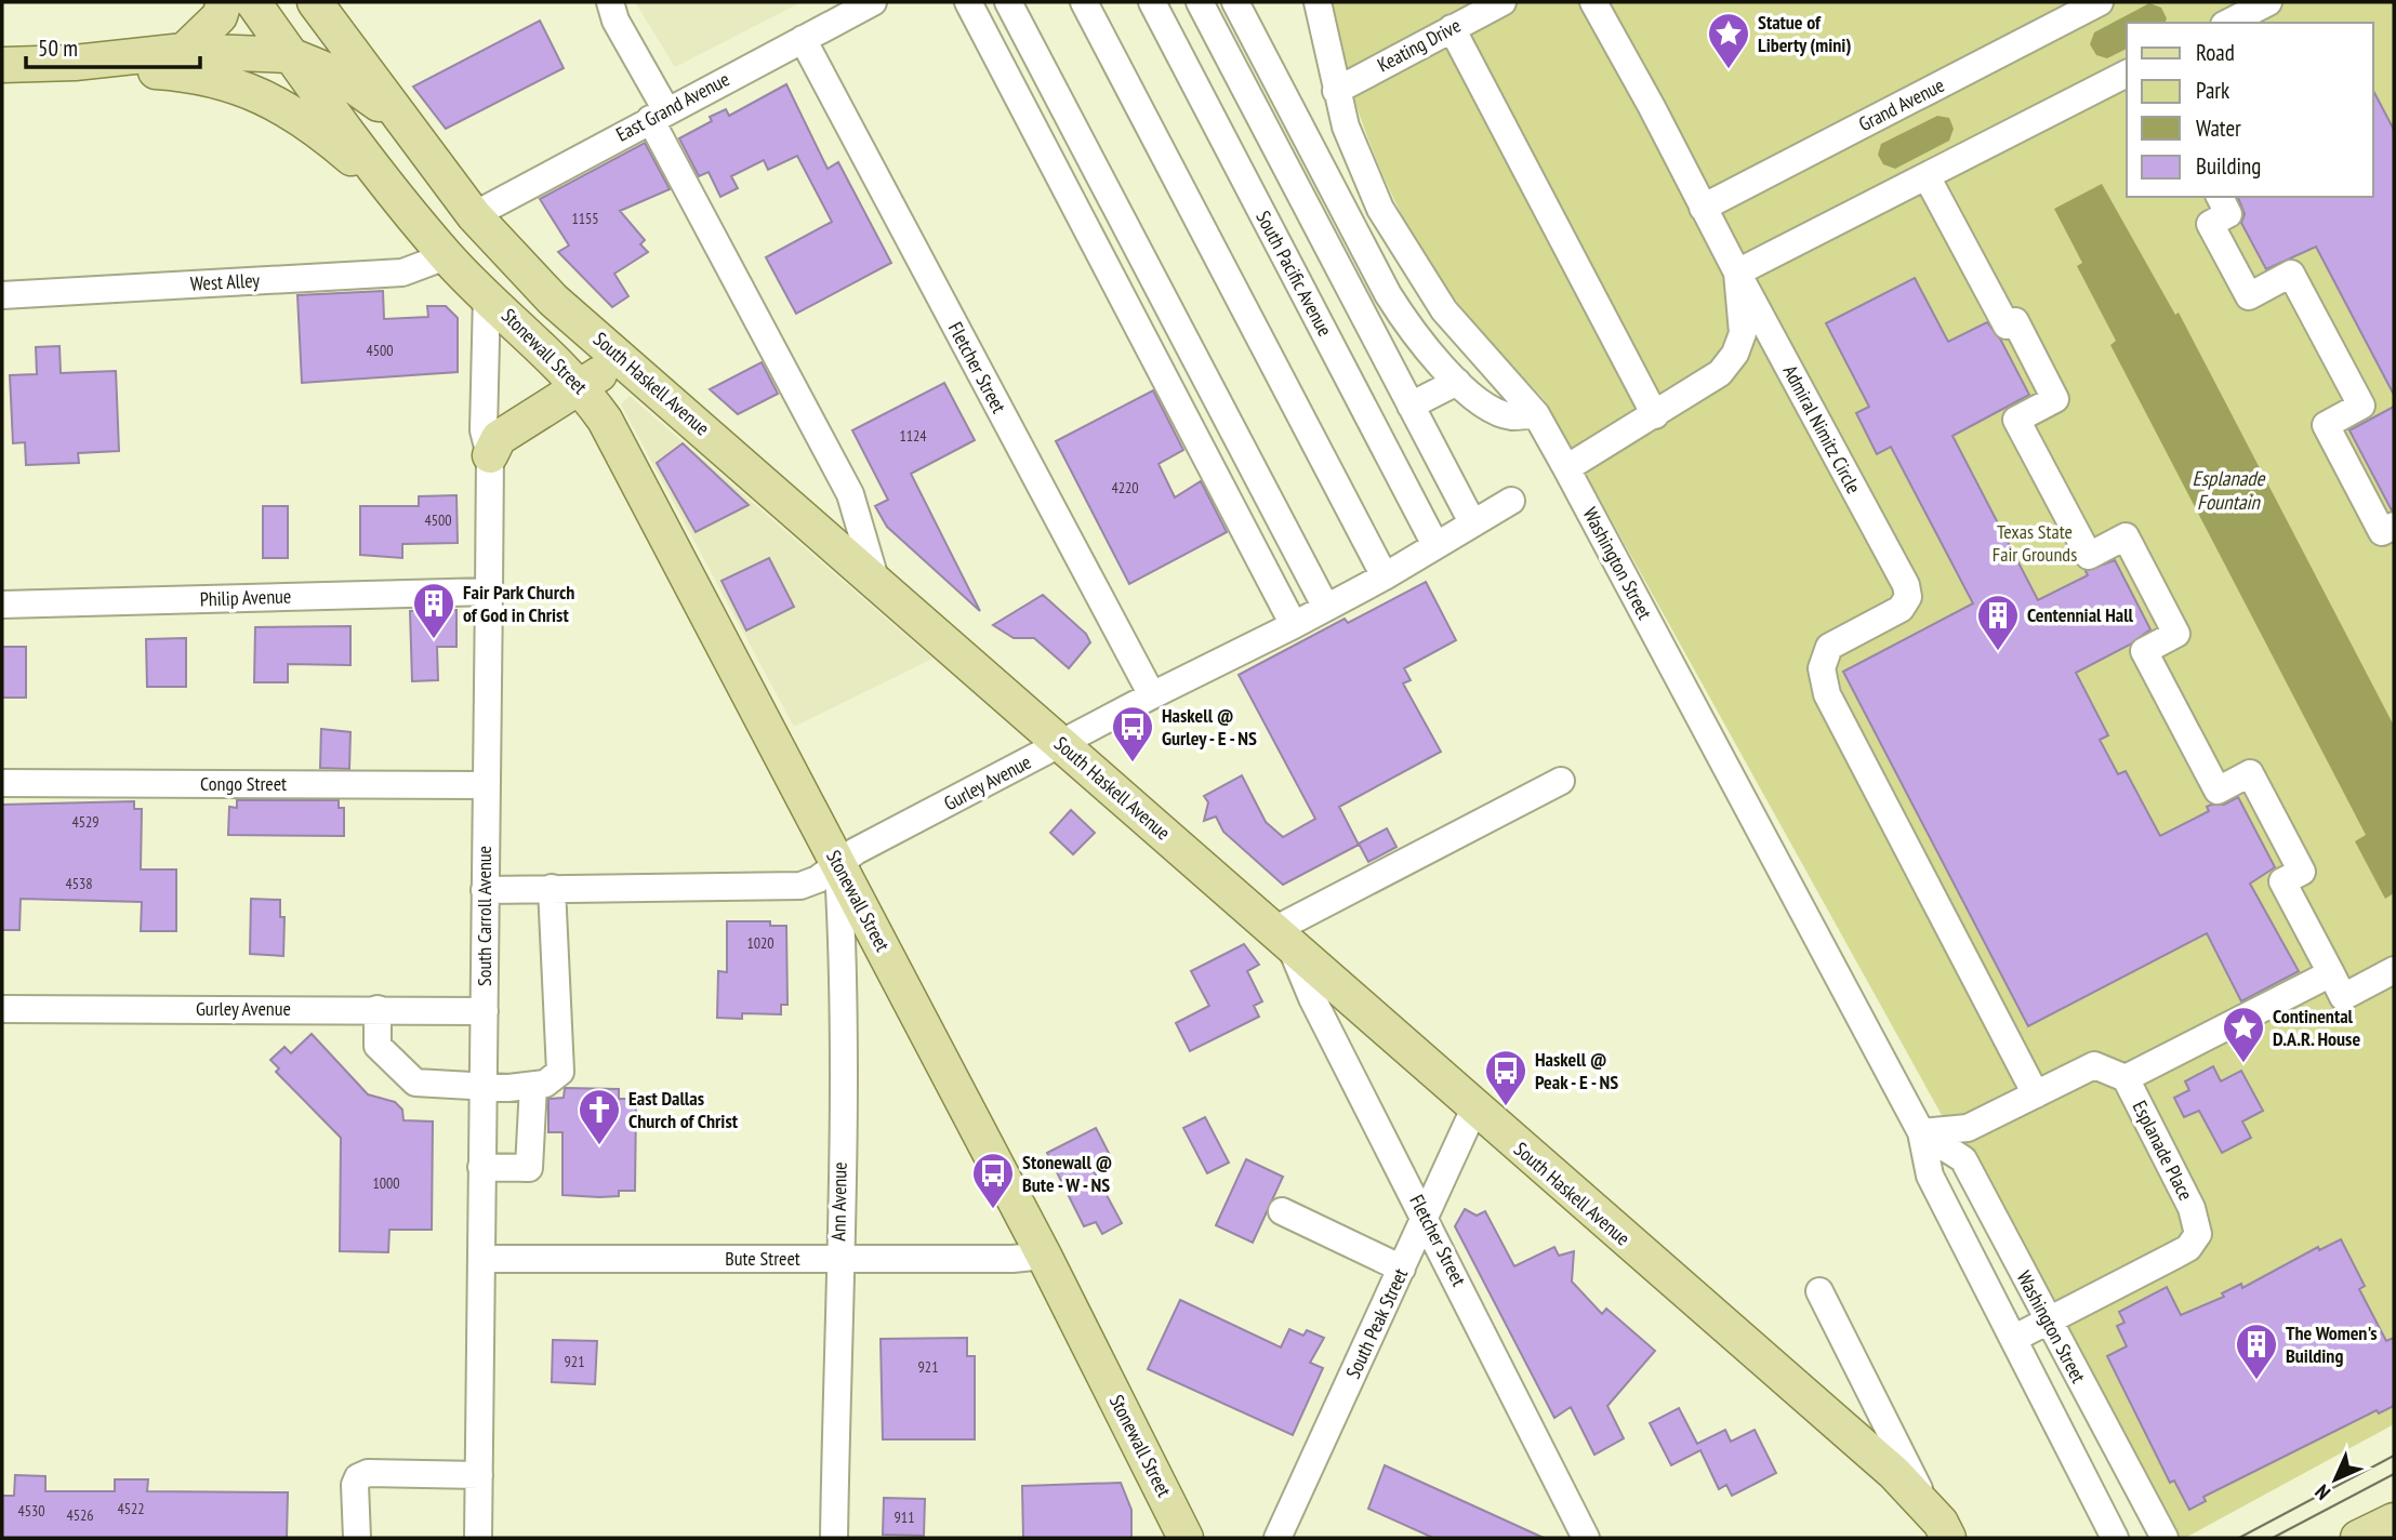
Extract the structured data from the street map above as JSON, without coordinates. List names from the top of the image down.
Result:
{
  "streets": {
    "main road": ["Stonewall Street", "South Haskell Avenue"],
    "street": [
      "Keating Drive",
      "Grand Avenue",
      "East Grand Avenue",
      "South Pacific Avenue",
      "West Alley",
      "Fletcher Street",
      "Admiral Nimitz Circle",
      "Washington Street",
      "Philip Avenue",
      "Gurley Avenue",
      "Congo Street",
      "South Carroll Avenue",
      "Esplanade Place",
      "Ann Avenue",
      "Bute Street",
      "South Peak Street"
    ]
  },
  "crossings": [
    ["Keating Drive", "Washington Street"],
    ["Grand Avenue", "Admiral Nimitz Circle"],
    ["East Grand Avenue", "Fletcher Street"],
    ["East Grand Avenue", "South Haskell Avenue"],
    ["South Pacific Avenue", "Gurley Avenue"],
    ["Stonewall Street", "Gurley Avenue"],
    ["Stonewall Street", "South Carroll Avenue"],
    ["Stonewall Street", "Ann Avenue"],
    ["Stonewall Street", "Bute Street"],
    ["Fletcher Street", "South Haskell Avenue"],
    ["Fletcher Street", "Gurley Avenue"],
    ["Fletcher Street", "South Peak Street"],
    ["South Haskell Avenue", "Gurley Avenue"],
    ["South Haskell Avenue", "South Peak Street"],
    ["Admiral Nimitz Circle", "Washington Street"],
    ["Washington Street", "Esplanade Place"],
    ["Philip Avenue", "South Carroll Avenue"],
    ["Gurley Avenue", "South Carroll Avenue"],
    ["Gurley Avenue", "Ann Avenue"],
    ["Congo Street", "South Carroll Avenue"],
    ["South Carroll Avenue", "Bute Street"],
    ["Ann Avenue", "Bute Street"]
  ],
  "water": ["Esplanade Fountain"],
  "parks": ["Texas State Fair Grounds"],
  "places": {
    "place": ["Statue of Liberty (mini)", "Continental D.A.R. House"],
    "building": ["Fair Park Church of God in Christ", "Centennial Hall", "The Women's Building"],
    "bus stop": ["Haskell @ Gurley - E - NS", "Haskell @ Peak - E - NS", "Stonewall @ Bute - W - NS"],
    "church": ["East Dallas Church of Christ"]
  },
  "house_numbers": [
    "1155",
    "4500",
    "1124",
    "4220",
    "4500",
    "4529",
    "4538",
    "1020",
    "1000",
    "921",
    "921",
    "4522",
    "4530",
    "4526",
    "911"
  ],
  "legend": [
    "Road",
    "Park",
    "Water",
    "Building"
  ],
  "scale_bar": "50 m",
  "north": "bottom left"
}
